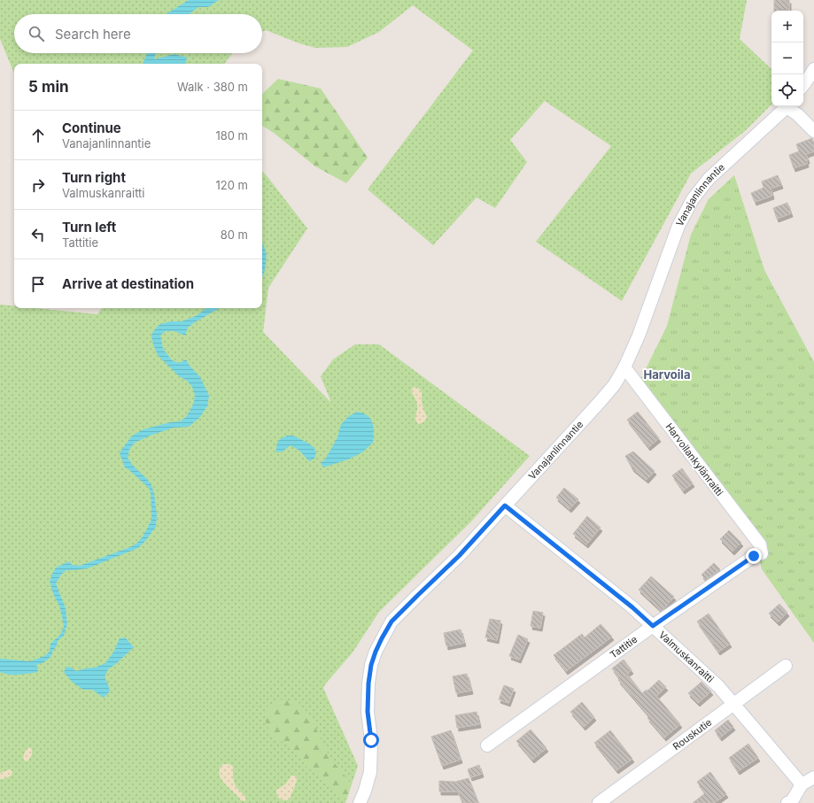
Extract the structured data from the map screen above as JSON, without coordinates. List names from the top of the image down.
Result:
{
  "streets": {
    "street": [
      "Vanajanlinnantie",
      "Harvoilankylänraitti",
      "Tattitie",
      "Valmuskanraitti",
      "Rouskutie"
    ]
  },
  "crossings": [
    ["Vanajanlinnantie", "Harvoilankylänraitti"],
    ["Vanajanlinnantie", "Valmuskanraitti"],
    ["Harvoilankylänraitti", "Tattitie"],
    ["Tattitie", "Valmuskanraitti"],
    ["Valmuskanraitti", "Rouskutie"]
  ],
  "districts": ["Harvoila"],
  "page": {
    "map_buttons": ["+", "−"],
    "search": "Search here",
    "heading": ["5 min", "Walk · 380 m"],
    "list": [
      ["Continue", "Vanajanlinnantie", "180 m"],
      ["Turn right", "Valmuskanraitti", "120 m"],
      ["Turn left", "Tattitie", "80 m"],
      "Arrive at destination"
    ]
  }
}
